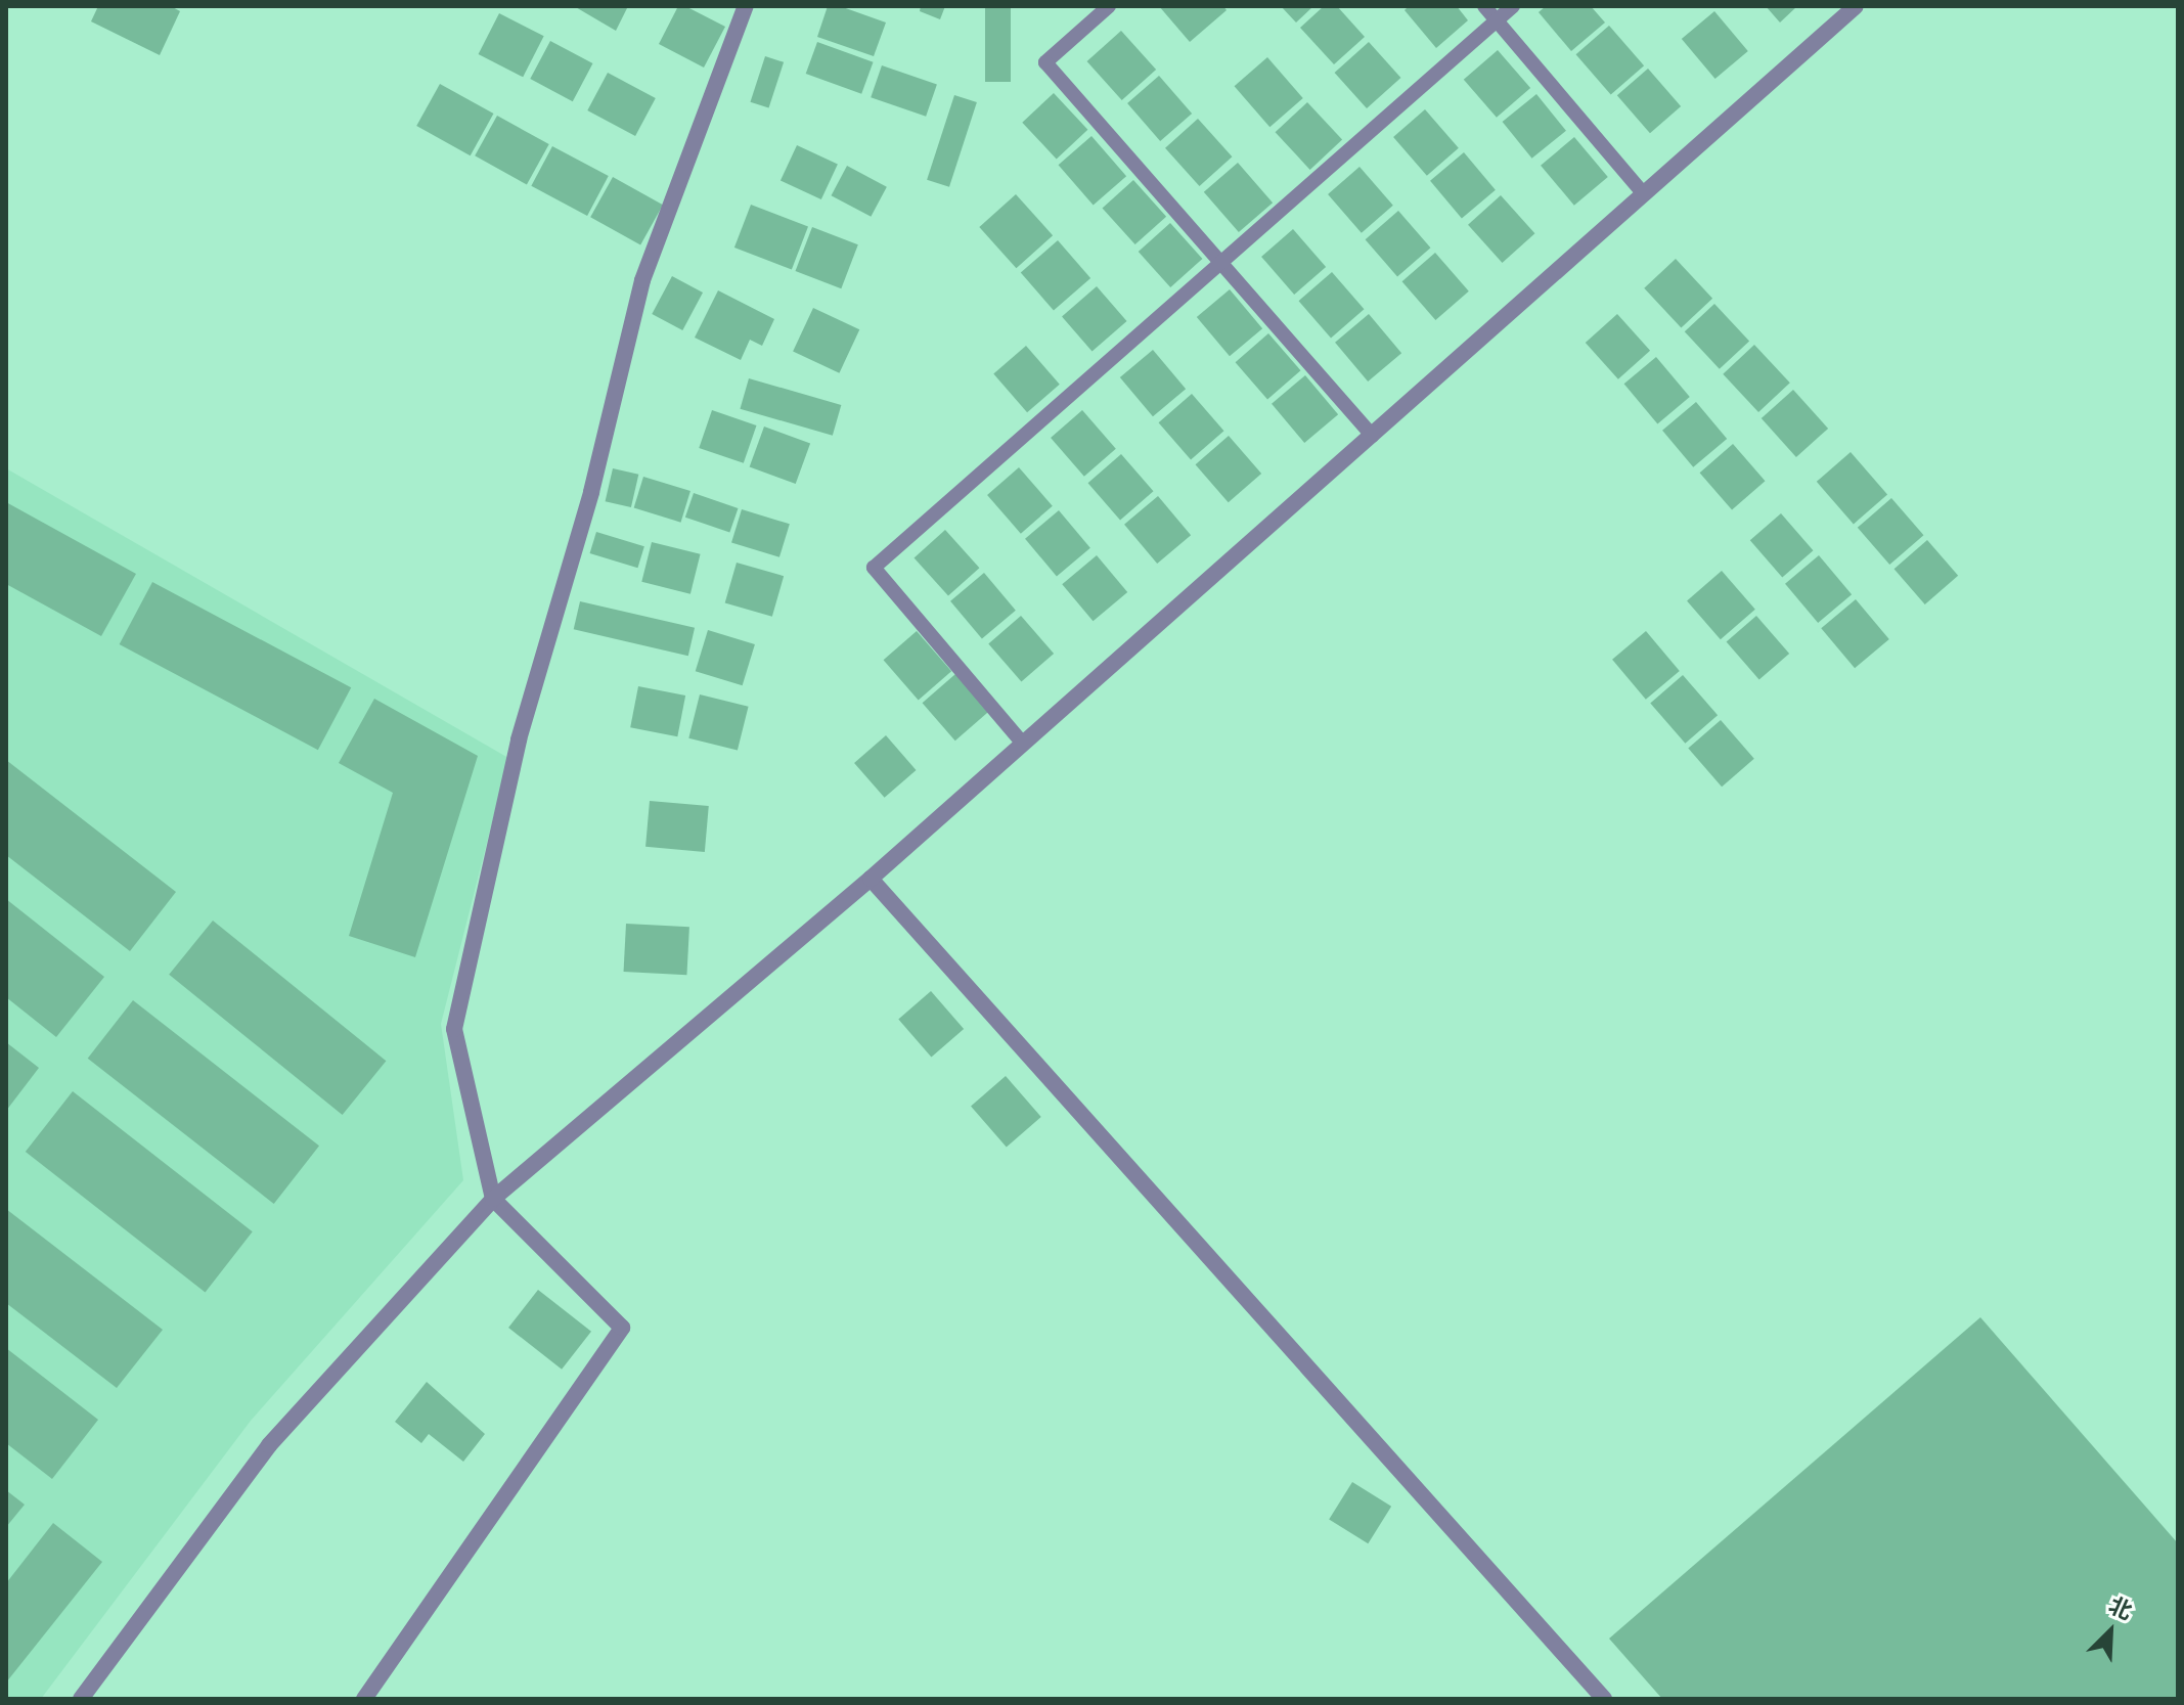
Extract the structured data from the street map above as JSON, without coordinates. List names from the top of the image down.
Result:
{
  "north": "top right"
}
